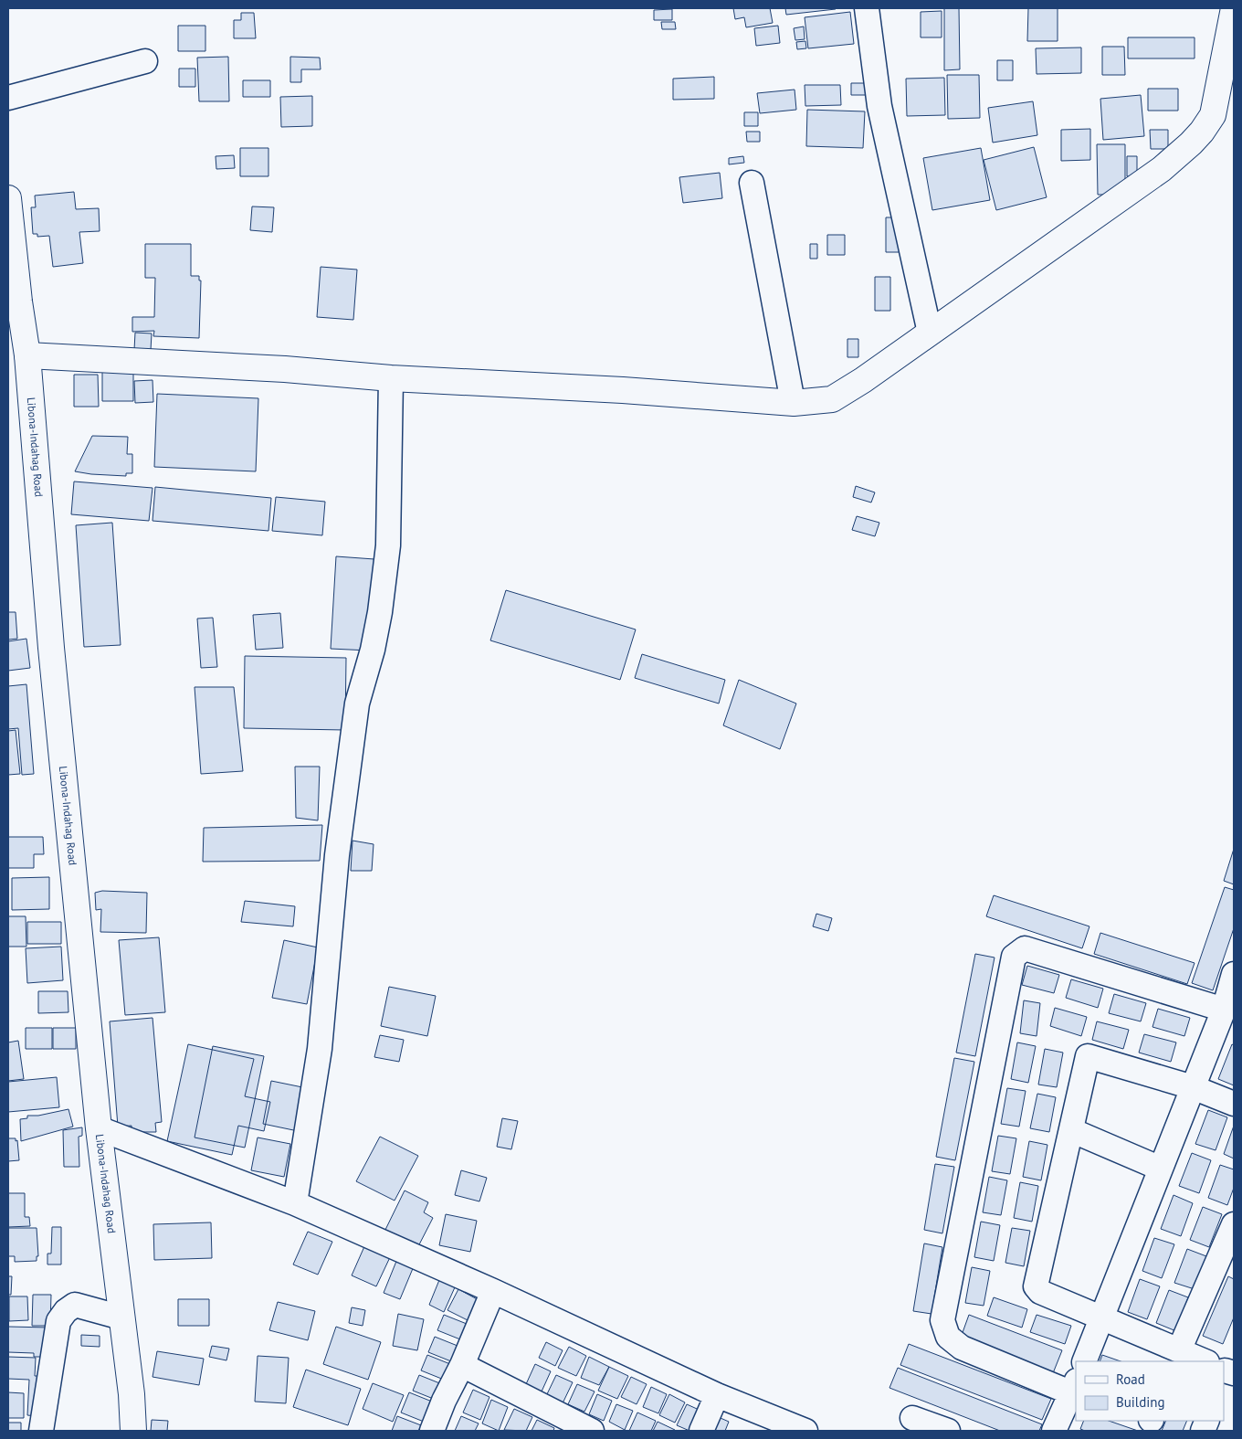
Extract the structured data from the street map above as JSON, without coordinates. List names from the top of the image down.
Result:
{
  "streets": {
    "main road": ["Libona-Indahag Road"]
  },
  "legend": ["Road", "Building"]
}
